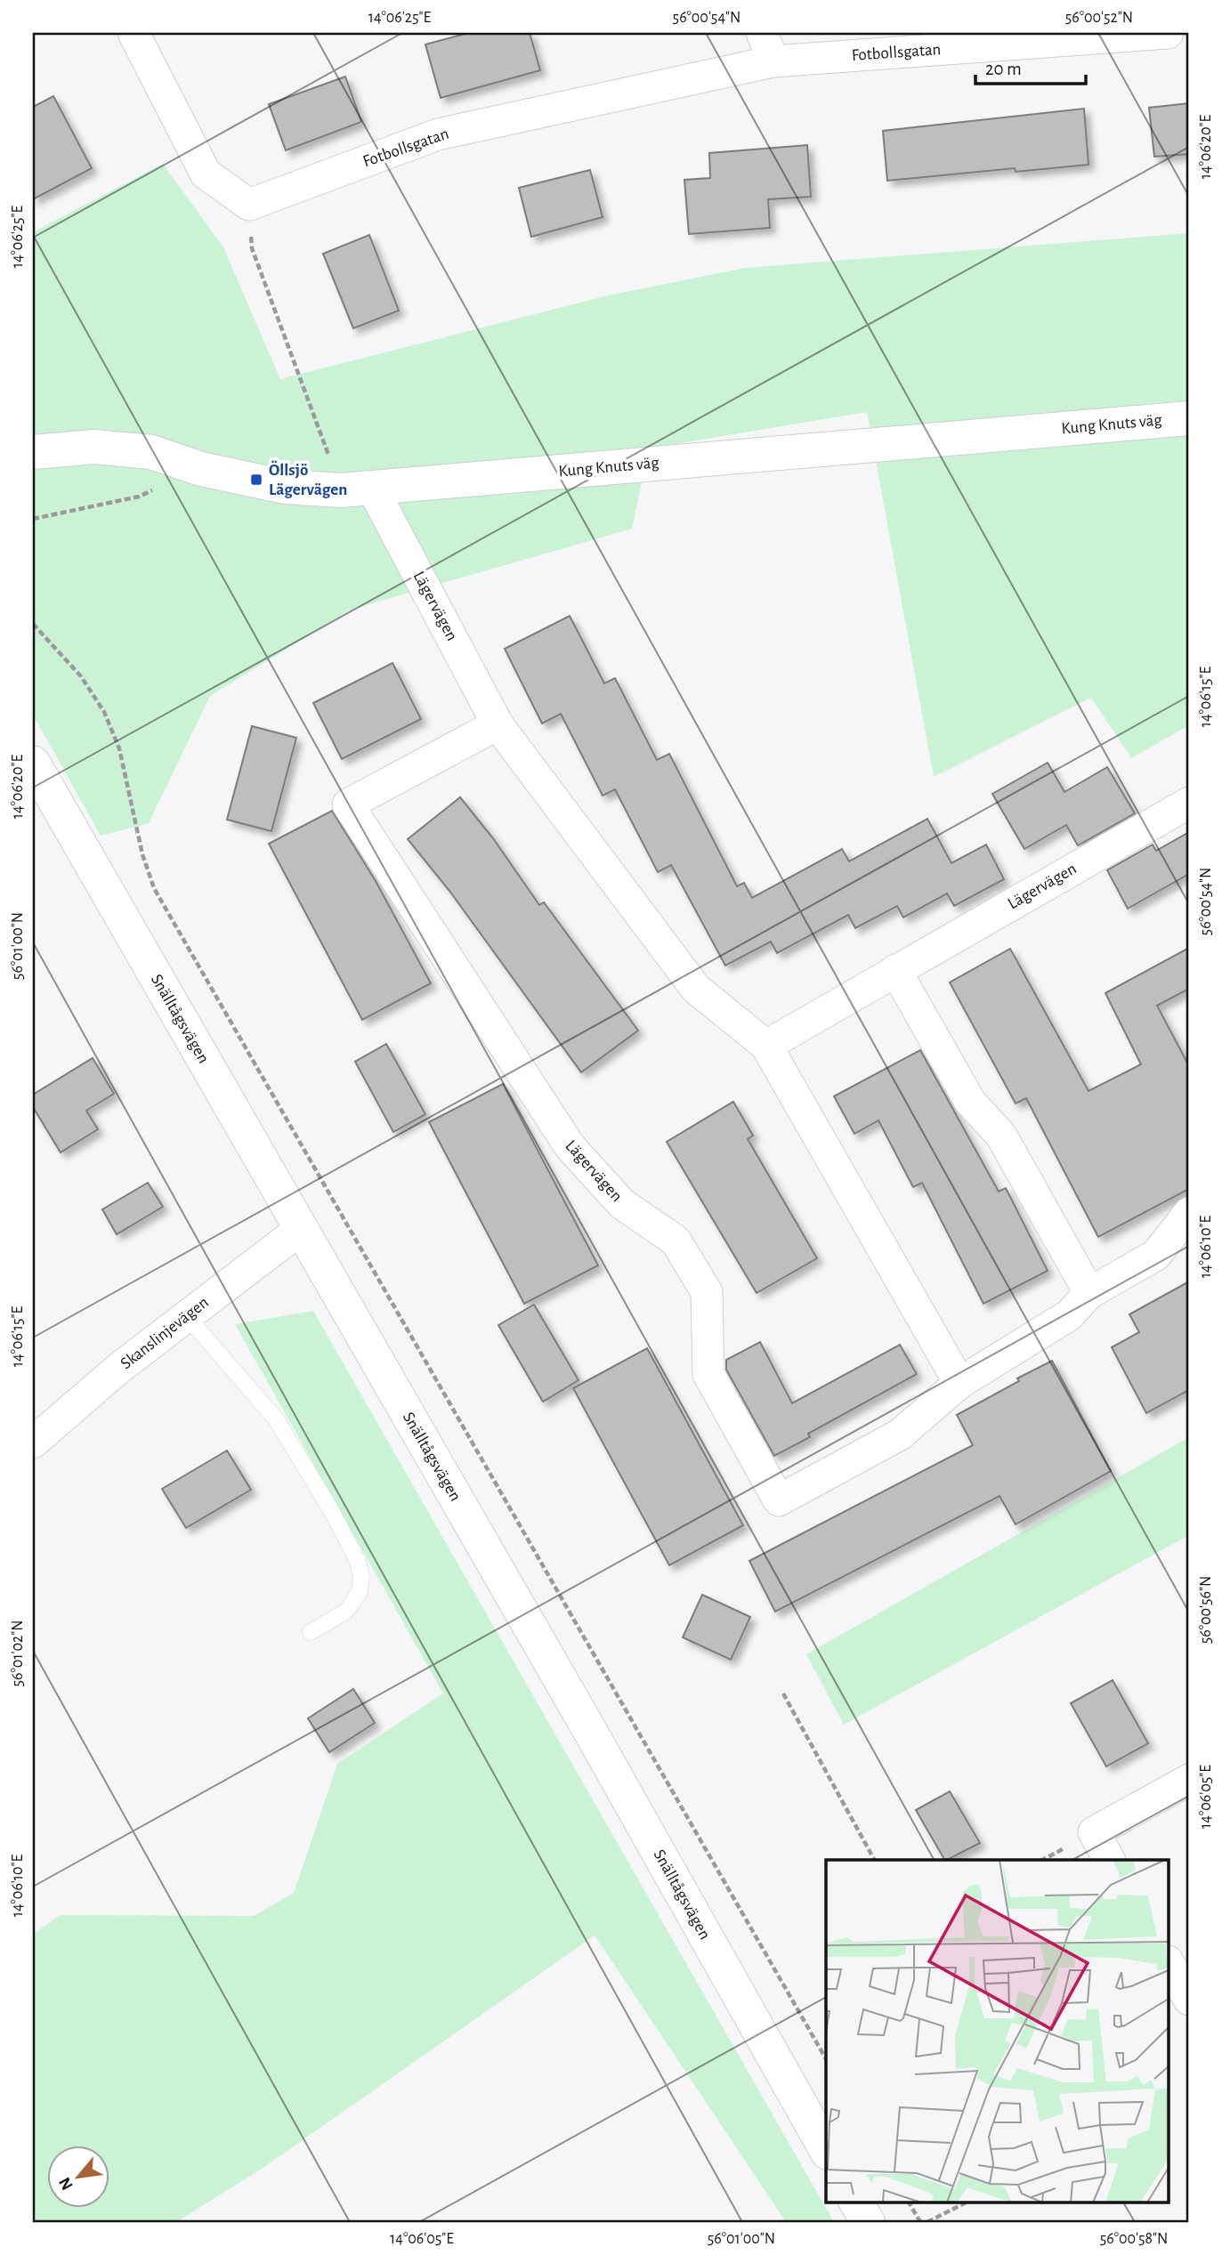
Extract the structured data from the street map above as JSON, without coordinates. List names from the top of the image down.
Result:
{
  "streets": {
    "street": [
      "Fotbollsgatan",
      "Kung Knuts väg",
      "Lägervägen",
      "Snälltågsvägen",
      "Skanslinjevägen"
    ]
  },
  "crossings": [
    ["Kung Knuts väg", "Lägervägen"],
    ["Snälltågsvägen", "Skanslinjevägen"]
  ],
  "places": {
    "transit": ["Öllsjö Lägervägen"]
  },
  "scale_bar": "20 m",
  "north": "bottom left",
  "coordinates": [
    "14°06'25\"E",
    "56°00'54\"N",
    "56°00'52\"N",
    "14°06'20\"E",
    "14°06'15\"E",
    "56°01'00\"N",
    "14°06'10\"E",
    "56°00'56\"N",
    "56°01'02\"N",
    "14°06'05\"E",
    "56°00'58\"N"
  ]
}
